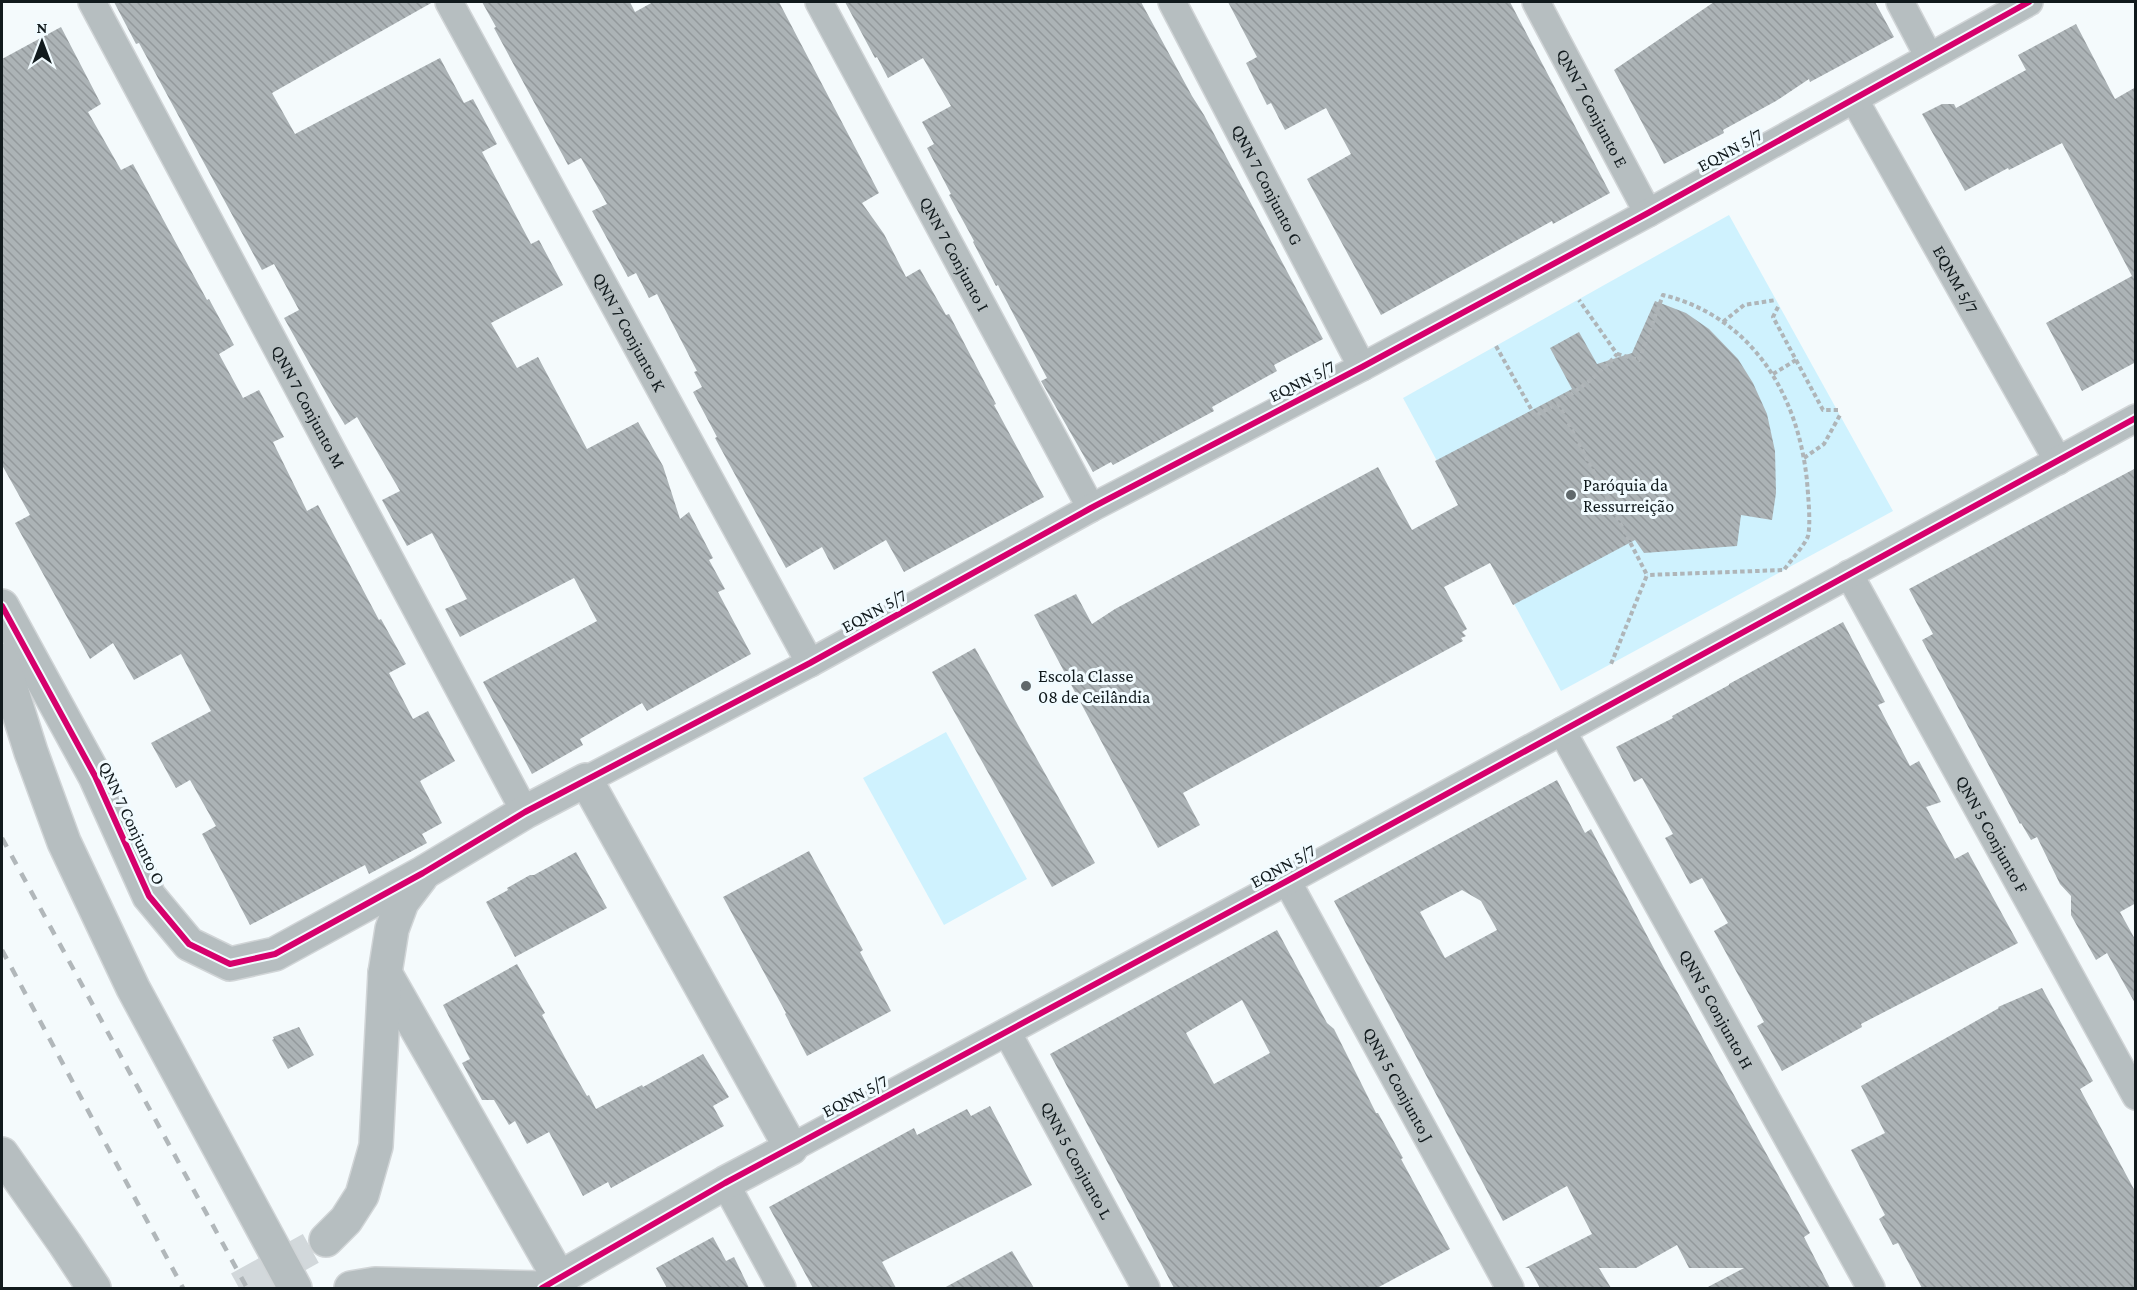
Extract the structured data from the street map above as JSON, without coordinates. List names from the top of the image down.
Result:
{
  "streets": {
    "street": [
      "QNN 7 Conjunto E",
      "EQNN 5/7",
      "QNN 7 Conjunto G",
      "QNN 7 Conjunto I",
      "EQNM 5/7",
      "QNN 7 Conjunto K",
      "QNN 7 Conjunto M",
      "QNN 7 Conjunto O",
      "QNN 5 Conjunto F",
      "QNN 5 Conjunto H",
      "QNN 5 Conjunto J",
      "QNN 5 Conjunto L"
    ]
  },
  "crossings": [
    ["QNN 7 Conjunto E", "EQNN 5/7"],
    ["EQNN 5/7", "QNN 7 Conjunto G"],
    ["EQNN 5/7", "QNN 7 Conjunto I"],
    ["EQNN 5/7", "EQNM 5/7"],
    ["EQNN 5/7", "QNN 7 Conjunto K"],
    ["EQNN 5/7", "QNN 7 Conjunto O"],
    ["EQNN 5/7", "QNN 5 Conjunto F"],
    ["EQNN 5/7", "QNN 5 Conjunto H"],
    ["EQNN 5/7", "QNN 5 Conjunto J"],
    ["EQNN 5/7", "QNN 5 Conjunto L"],
    ["QNN 7 Conjunto M", "QNN 7 Conjunto O"]
  ],
  "places": ["Paróquia da Ressurreição", "Escola Classe 08 de Ceilândia"],
  "north": "top"
}
